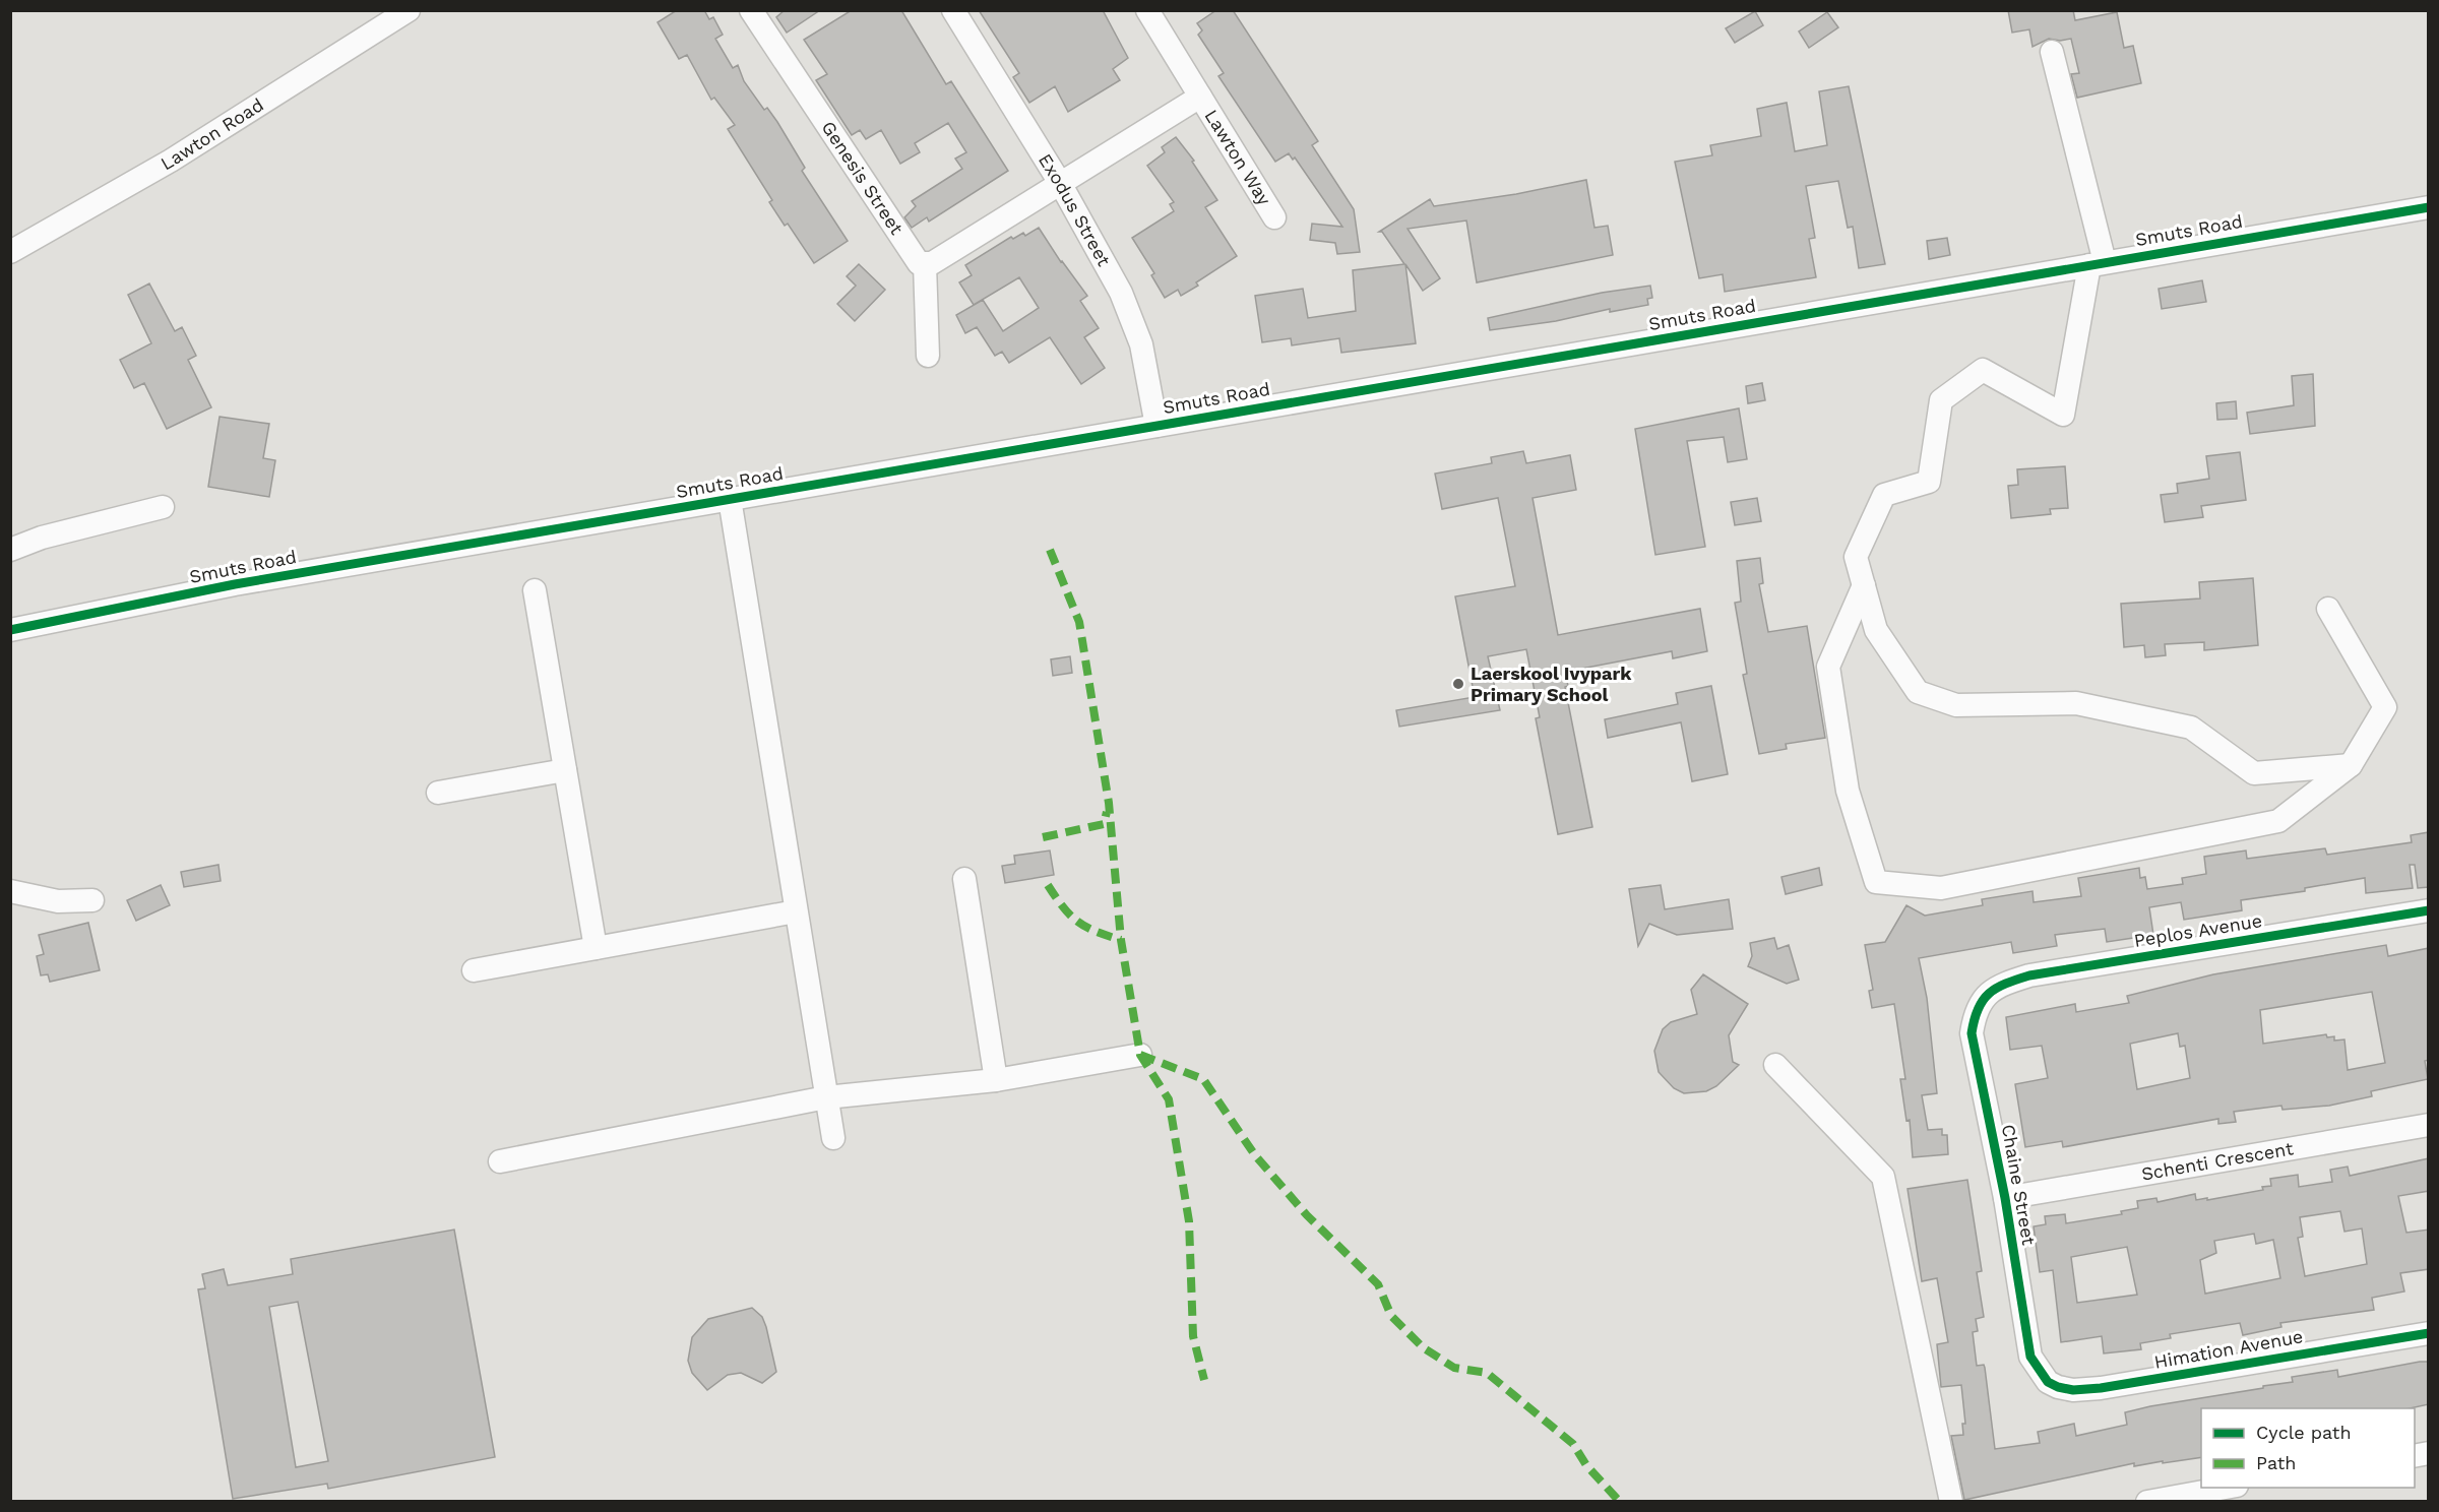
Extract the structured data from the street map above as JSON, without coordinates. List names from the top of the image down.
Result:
{
  "streets": {
    "street": [
      "Lawton Road",
      "Lawton Way",
      "Genesis Street",
      "Exodus Street",
      "Smuts Road",
      "Peplos Avenue",
      "Schenti Crescent",
      "Chaine Street",
      "Himation Avenue"
    ]
  },
  "crossings": [
    ["Exodus Street", "Smuts Road"],
    ["Peplos Avenue", "Chaine Street"],
    ["Schenti Crescent", "Chaine Street"],
    ["Chaine Street", "Himation Avenue"]
  ],
  "places": ["Laerskool Ivypark Primary School"],
  "legend": ["Cycle path", "Path"]
}
